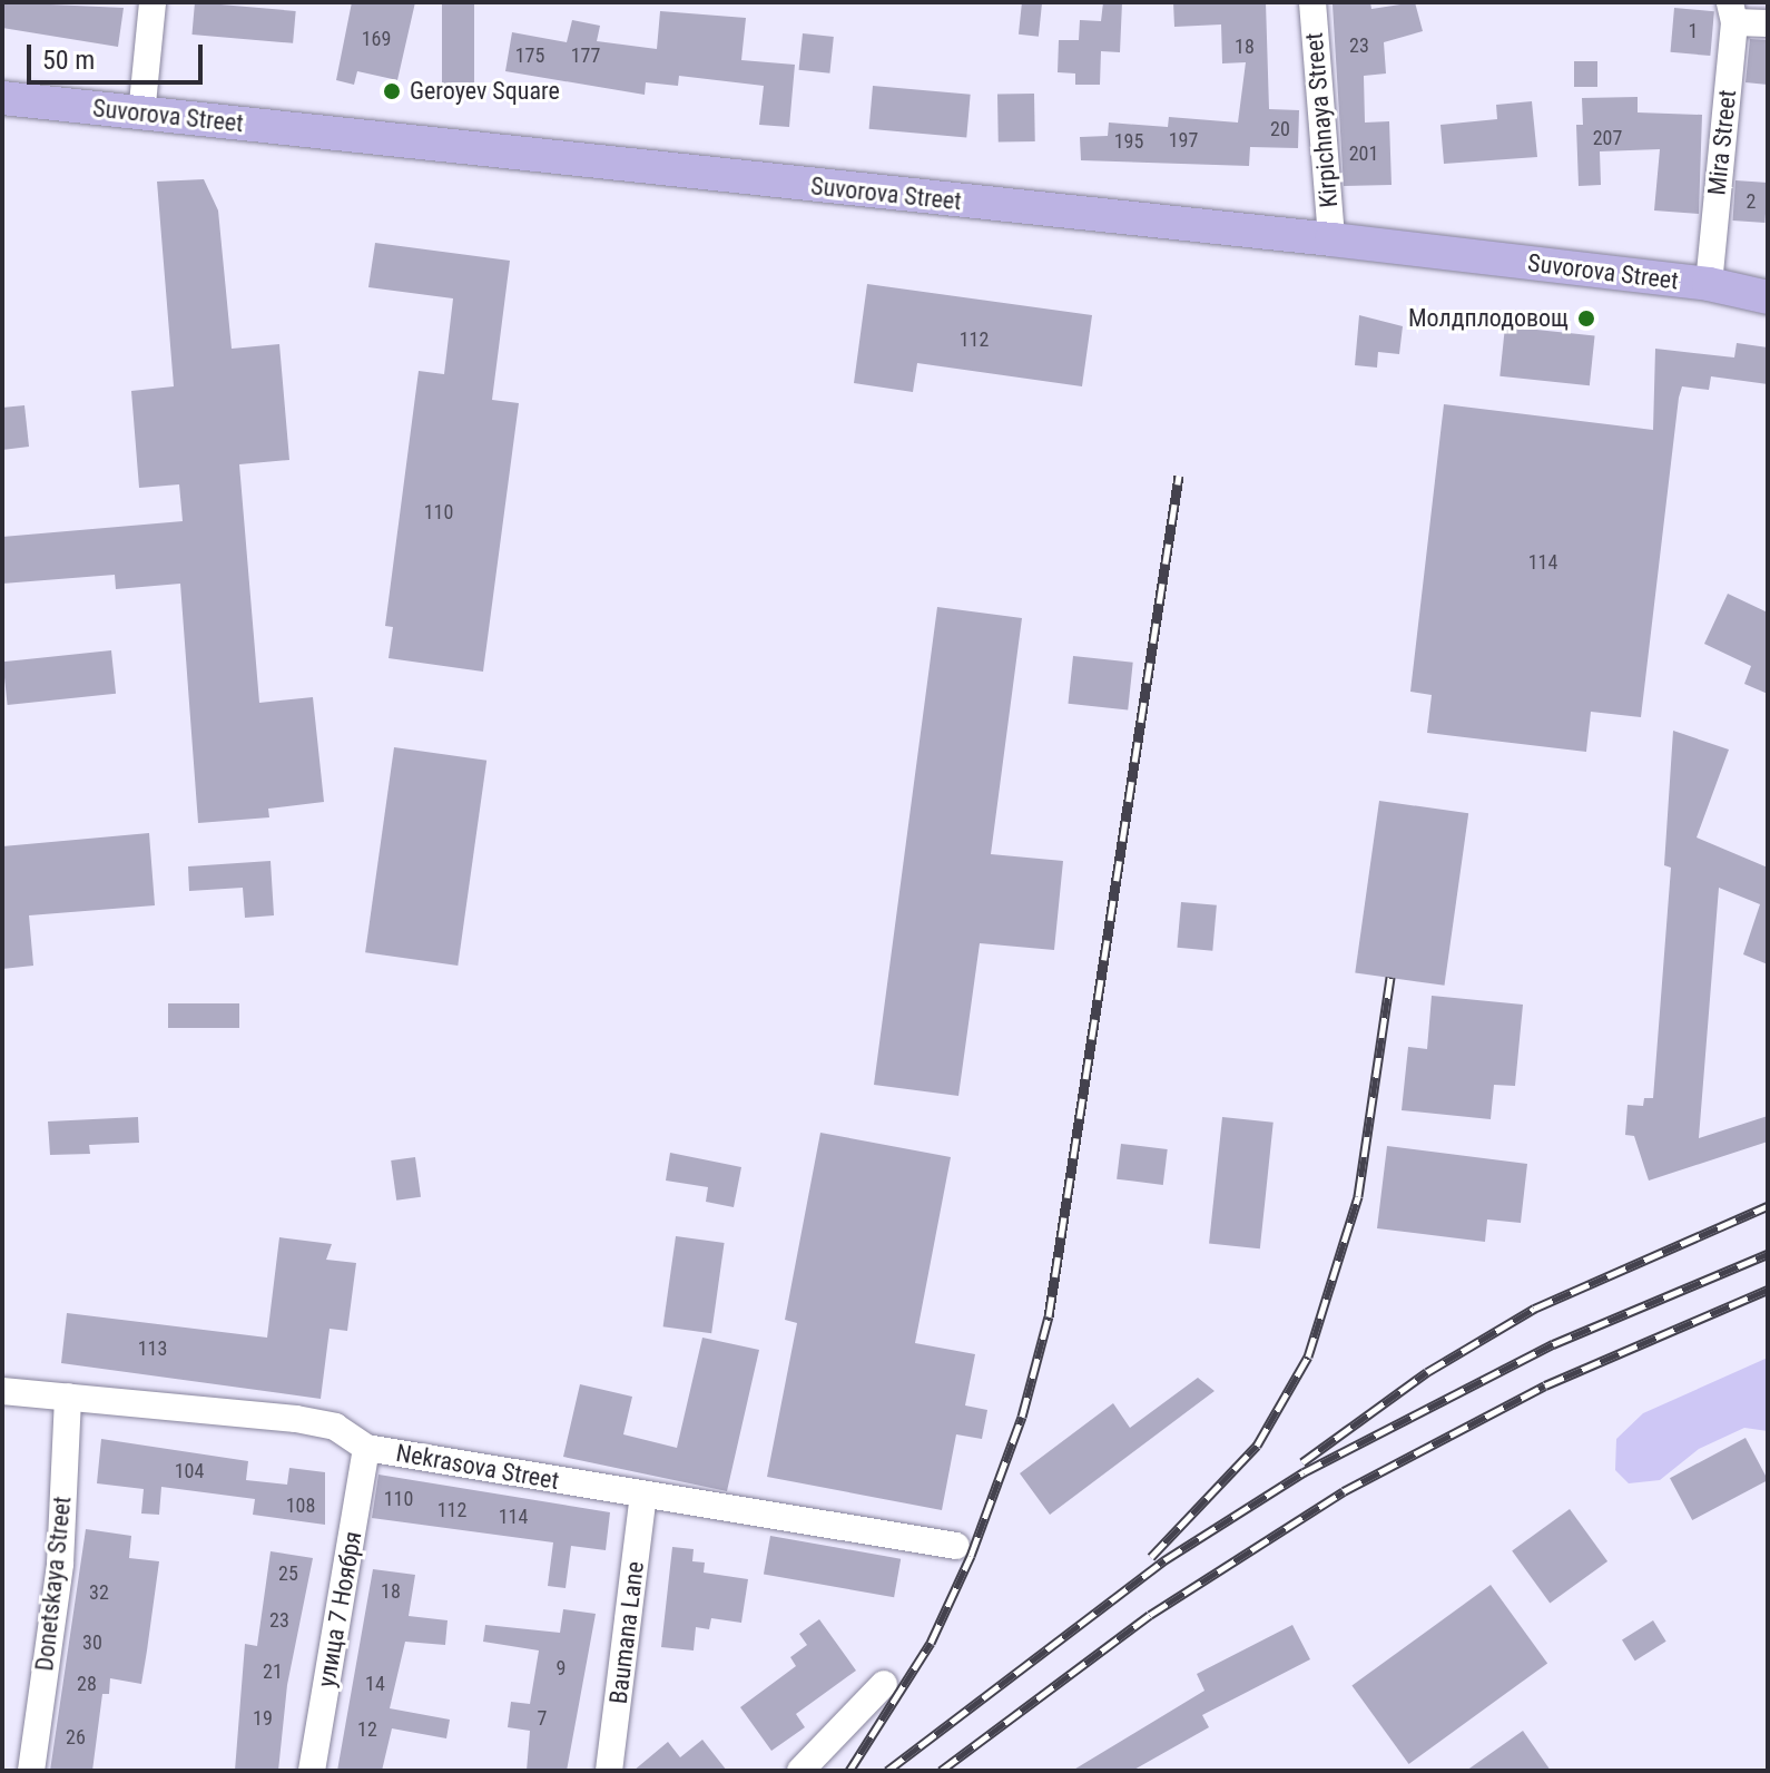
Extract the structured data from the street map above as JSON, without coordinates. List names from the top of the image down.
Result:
{
  "streets": {
    "main road": ["Suvorova Street"],
    "street": [
      "Kirpichnaya Street",
      "Mira Street",
      "Nekrasova Street",
      "Donetskaya Street",
      "улица 7 Ноября",
      "Baumana Lane"
    ]
  },
  "crossings": [
    ["Suvorova Street", "Kirpichnaya Street"],
    ["Suvorova Street", "Mira Street"],
    ["Nekrasova Street", "Donetskaya Street"],
    ["Nekrasova Street", "улица 7 Ноября"],
    ["Nekrasova Street", "Baumana Lane"]
  ],
  "places": ["Geroyev Square", "Молдплодовощ"],
  "house_numbers": [
    "1",
    "169",
    "23",
    "18",
    "175",
    "177",
    "20",
    "207",
    "197",
    "195",
    "201",
    "2",
    "112",
    "110",
    "114",
    "113",
    "104",
    "110",
    "108",
    "112",
    "114",
    "25",
    "18",
    "32",
    "23",
    "30",
    "9",
    "21",
    "28",
    "14",
    "19",
    "7",
    "12",
    "26"
  ],
  "scale_bar": "50 m"
}
